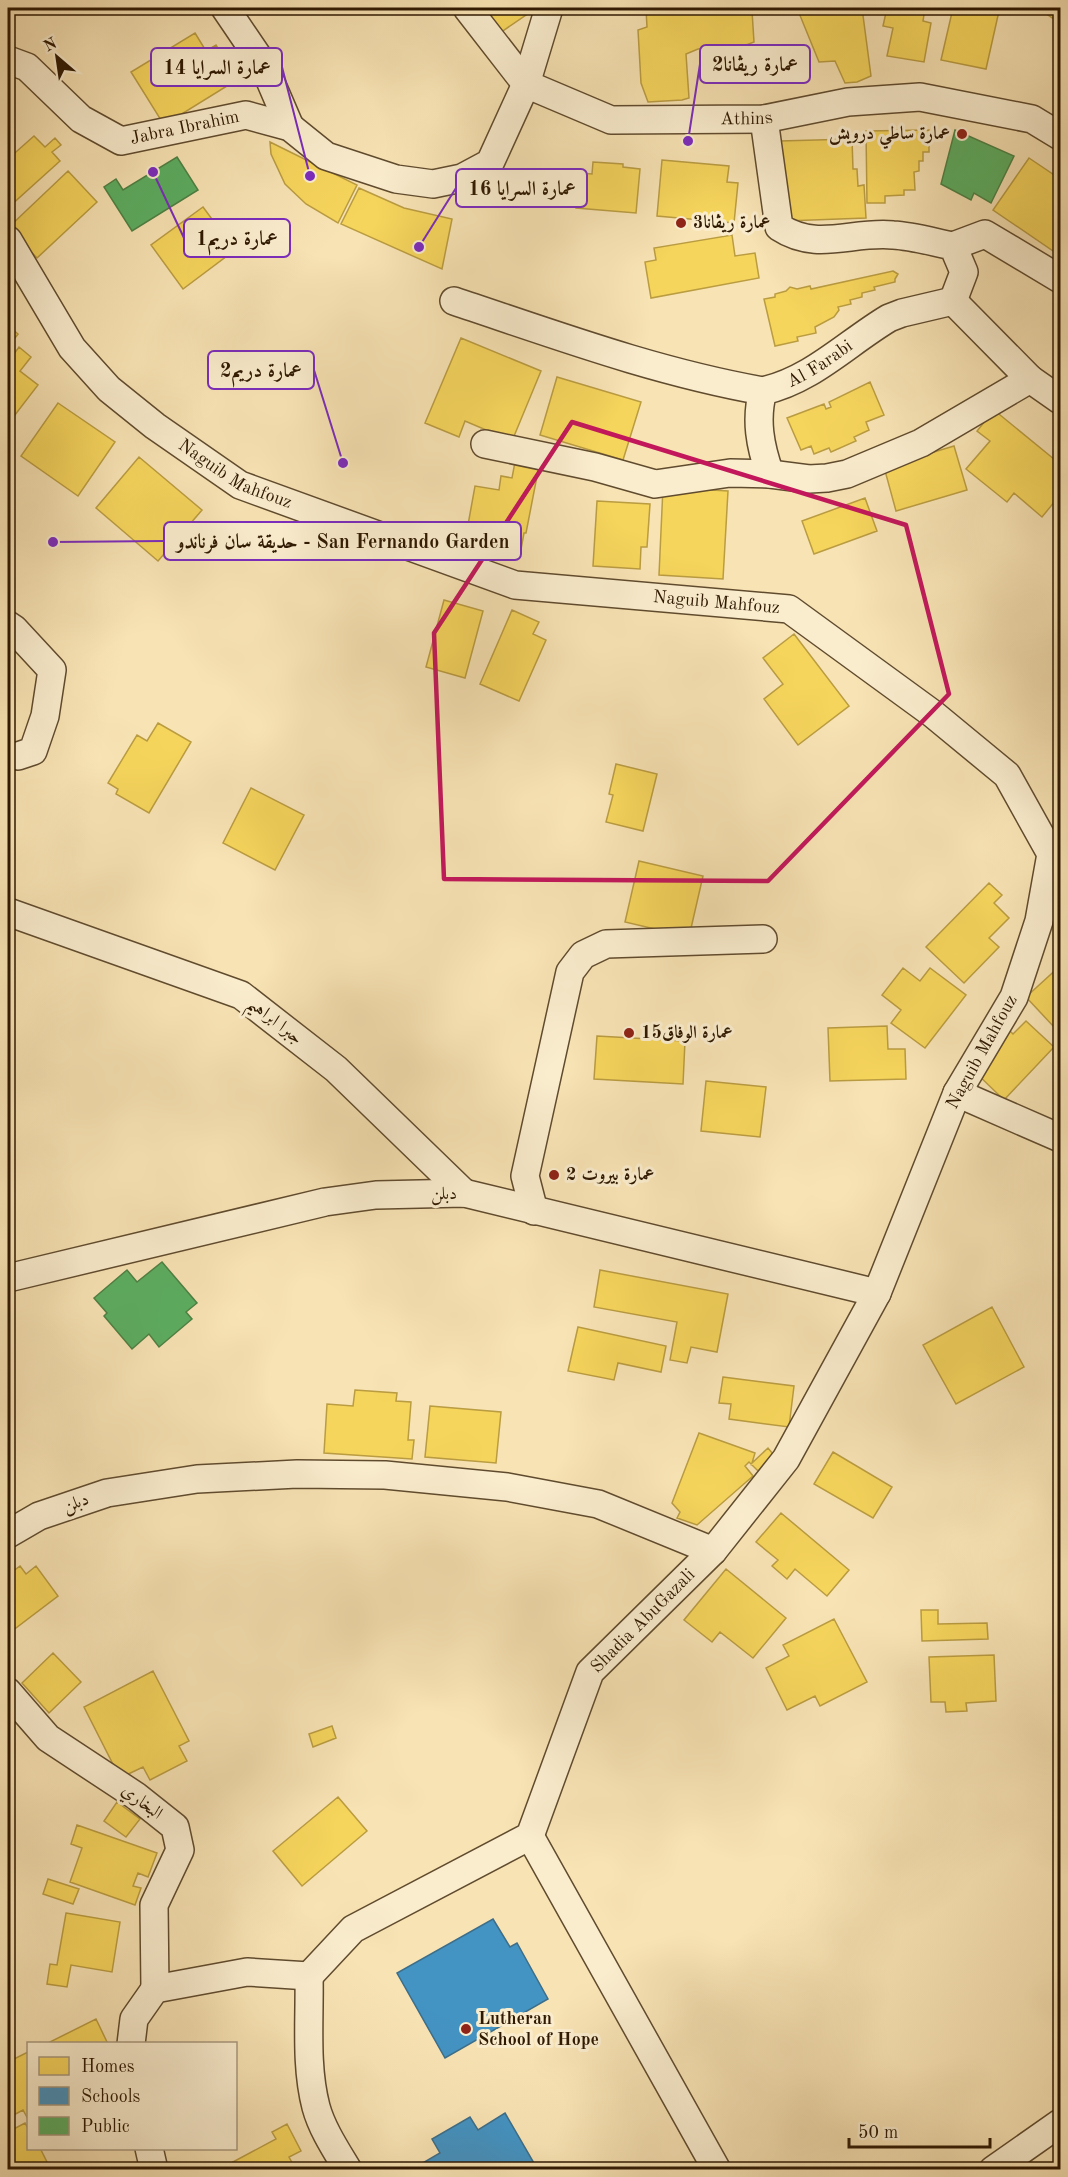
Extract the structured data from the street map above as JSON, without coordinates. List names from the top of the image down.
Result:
{
  "streets": {
    "street": [
      "Athins",
      "Jabra Ibrahim",
      "Al Farabi",
      "Naguib Mahfouz",
      "جبرا ابراهيم",
      "دبلن",
      "Shadia AbuGazali",
      "البخاري"
    ]
  },
  "crossings": [
    ["Athins", "Jabra Ibrahim"],
    ["Naguib Mahfouz", "دبلن"],
    ["Naguib Mahfouz", "Shadia AbuGazali"],
    ["جبرا ابراهيم", "دبلن"],
    ["دبلن", "Shadia AbuGazali"]
  ],
  "places": [
    "عمارة ساطي درويش",
    "عمارة ريڤانا2",
    "عمارة دريم1",
    "عمارة السرايا 14",
    "عمارة ريڤانا3",
    "عمارة السرايا 16",
    "عمارة دريم2",
    "حديقة سان فرناندو - San Fernando Garden",
    "عمارة الوفاق15",
    "عمارة بيروت 2",
    "Lutheran School of Hope"
  ],
  "legend": ["Homes", "Schools", "Public"],
  "scale_bar": "50 m",
  "north": "top left"
}
